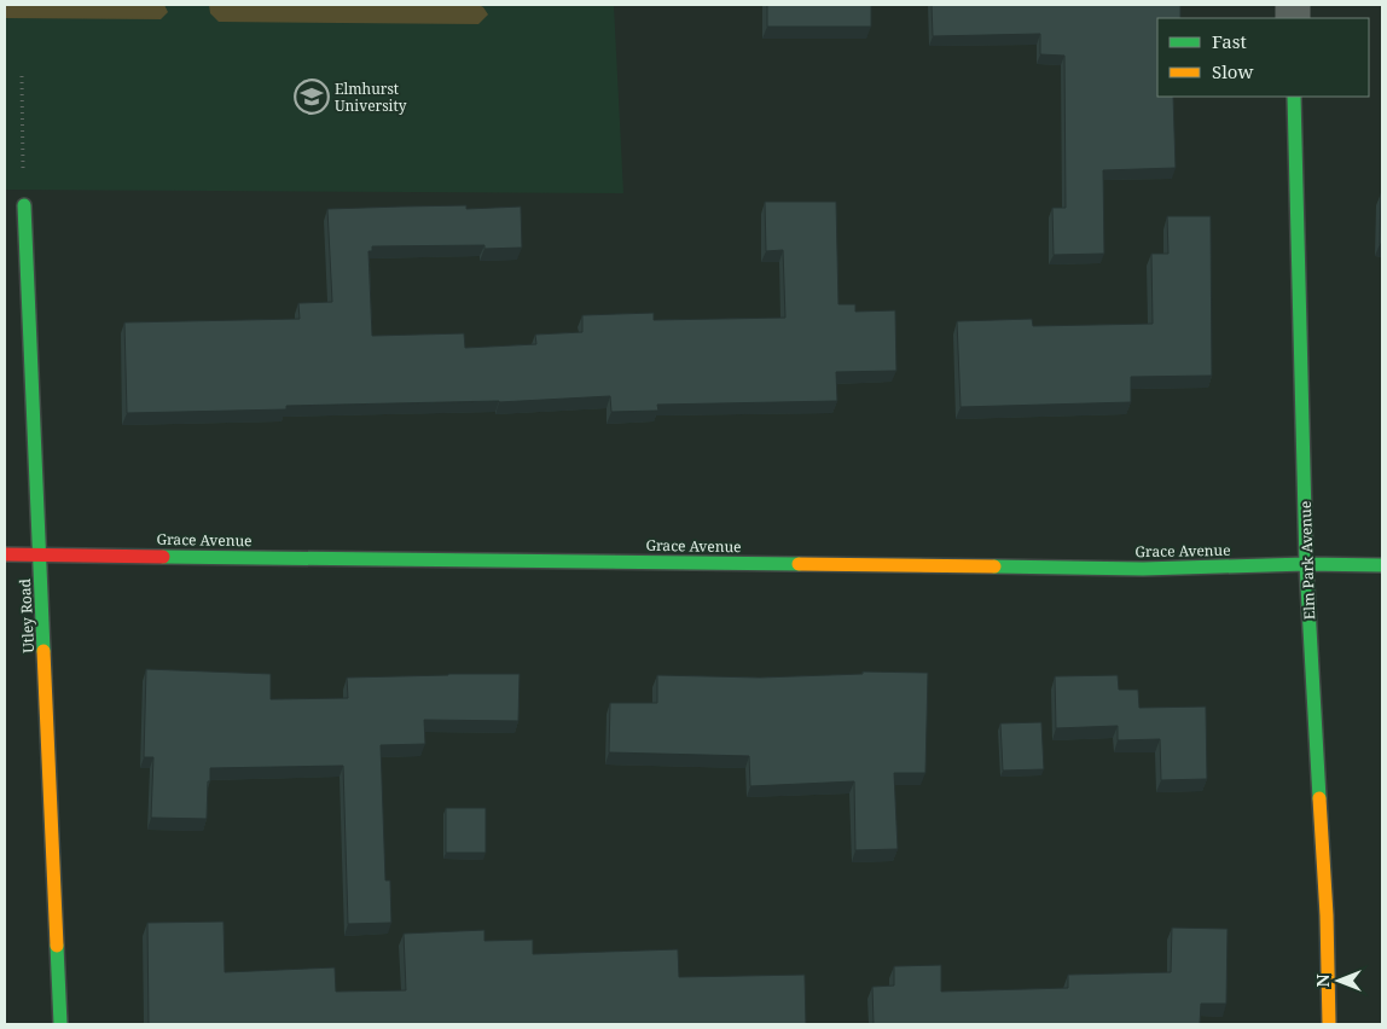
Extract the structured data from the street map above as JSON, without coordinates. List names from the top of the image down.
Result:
{
  "streets": {
    "street": ["Grace Avenue", "Elm Park Avenue", "Utley Road"]
  },
  "crossings": [
    ["Grace Avenue", "Elm Park Avenue"],
    ["Grace Avenue", "Utley Road"]
  ],
  "places": {
    "school or university": ["Elmhurst University"]
  },
  "legend": ["Fast", "Slow"],
  "north": "left"
}
